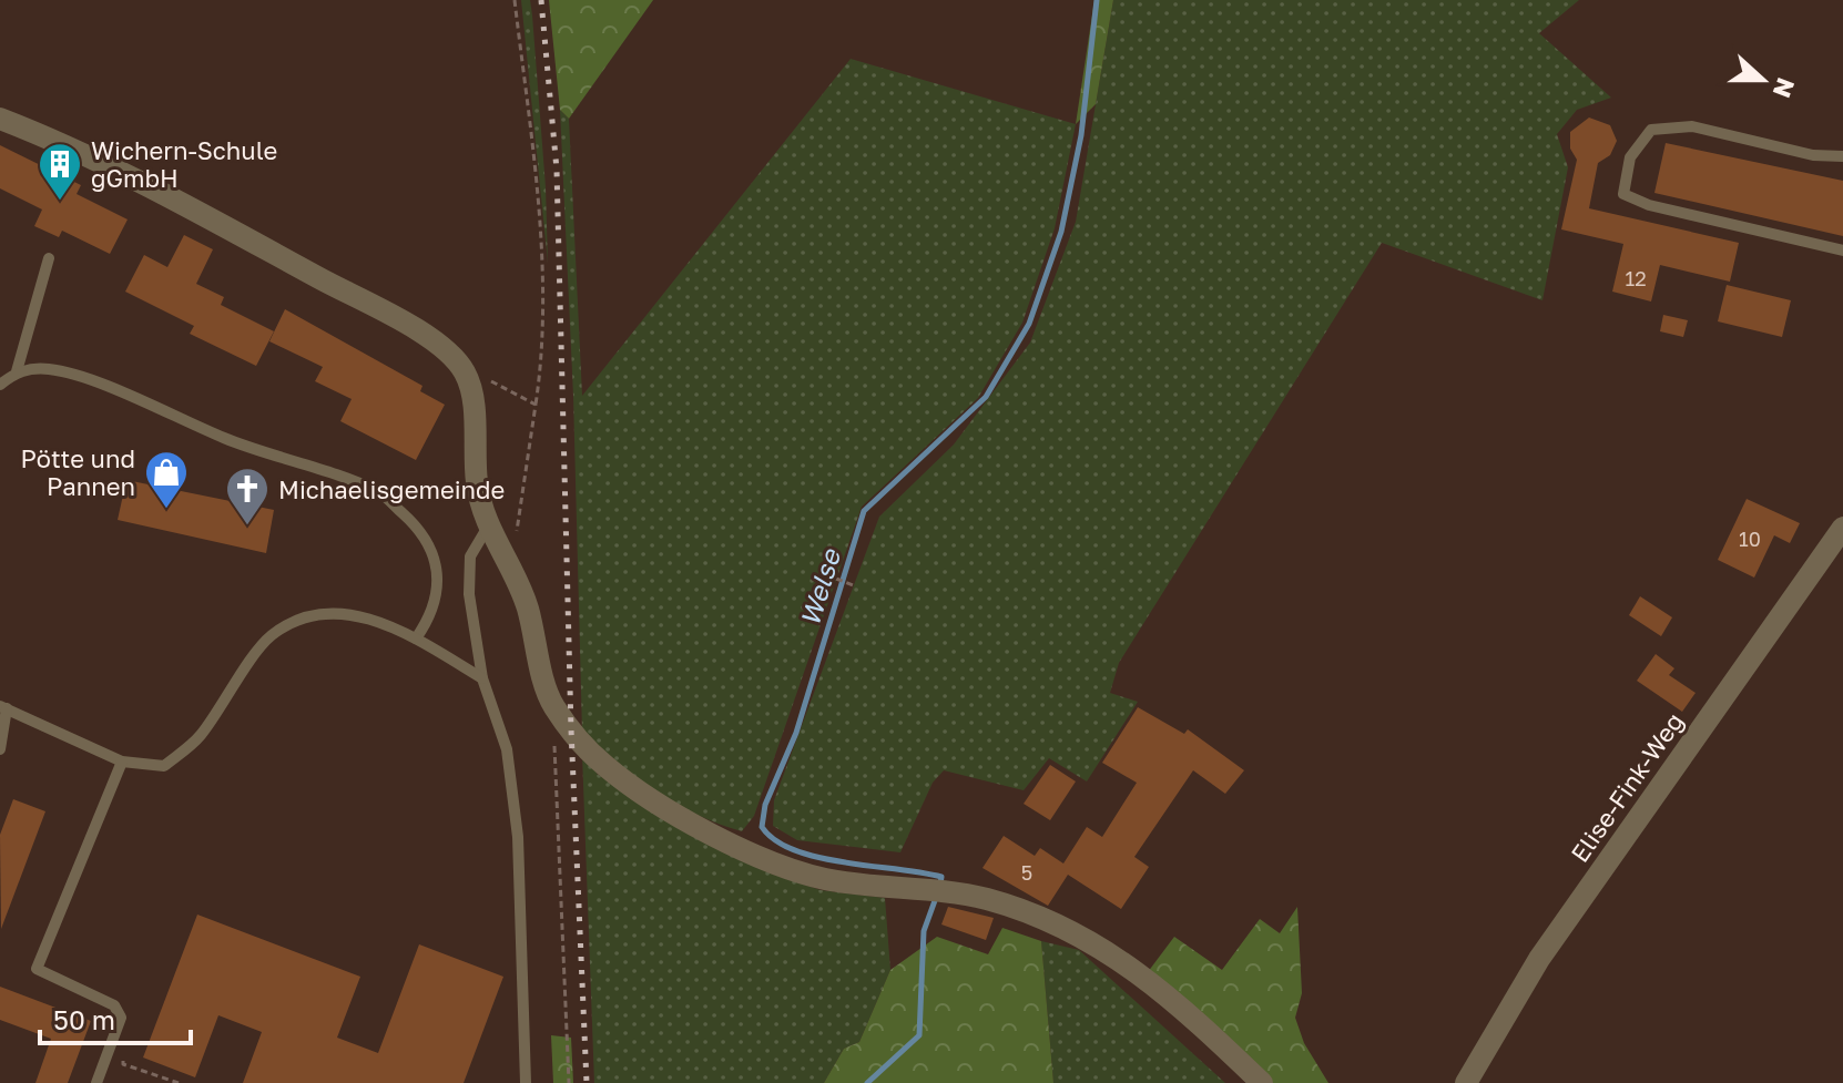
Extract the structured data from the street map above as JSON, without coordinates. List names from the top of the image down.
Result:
{
  "streets": {
    "street": ["Elise-Fink-Weg"]
  },
  "water": ["Welse"],
  "places": {
    "building": ["Wichern-Schule gGmbH"],
    "shop": ["Pötte und Pannen"],
    "church": ["Michaelisgemeinde"]
  },
  "house_numbers": ["12", "10", "5"],
  "scale_bar": "50 m",
  "north": "right"
}
